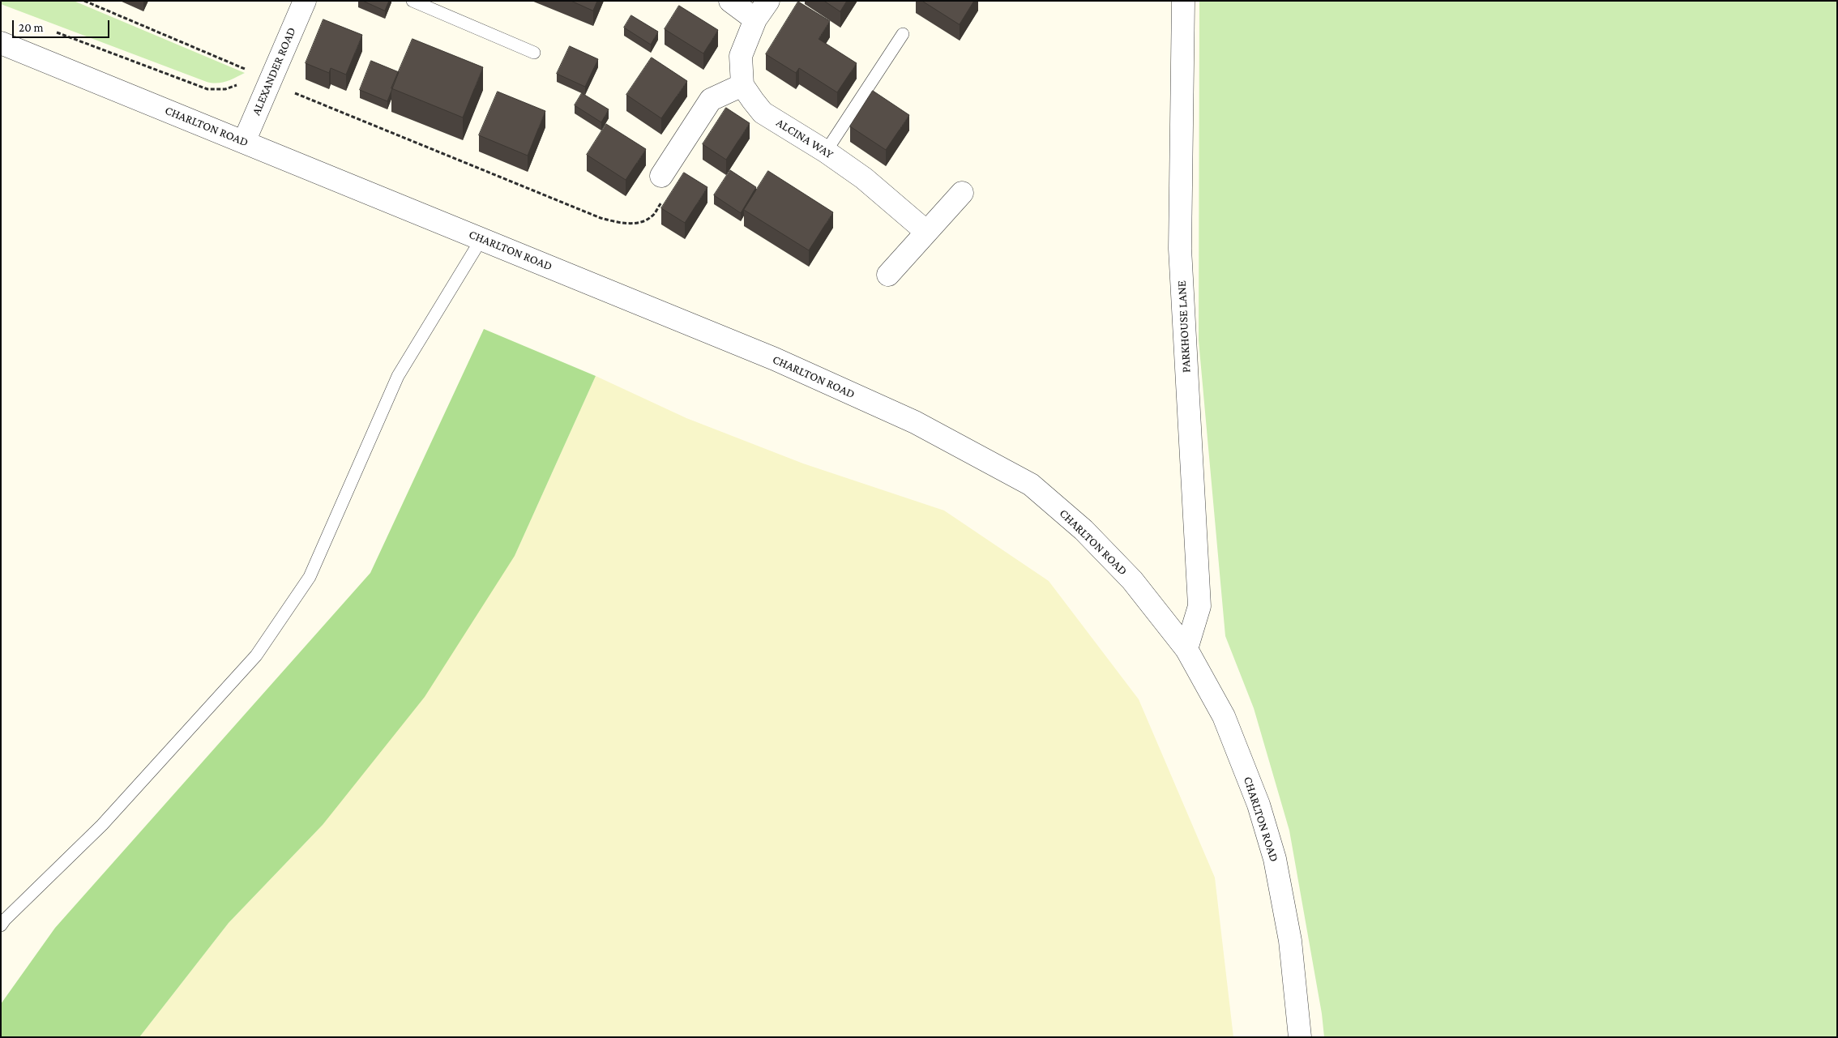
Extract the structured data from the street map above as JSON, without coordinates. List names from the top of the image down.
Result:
{
  "streets": {
    "street": [
      "ALEXANDER ROAD",
      "CHARLTON ROAD",
      "ALCINA WAY",
      "PARKHOUSE LANE"
    ]
  },
  "crossings": [
    ["ALEXANDER ROAD", "CHARLTON ROAD"],
    ["CHARLTON ROAD", "PARKHOUSE LANE"]
  ],
  "scale_bar": "20 m"
}
